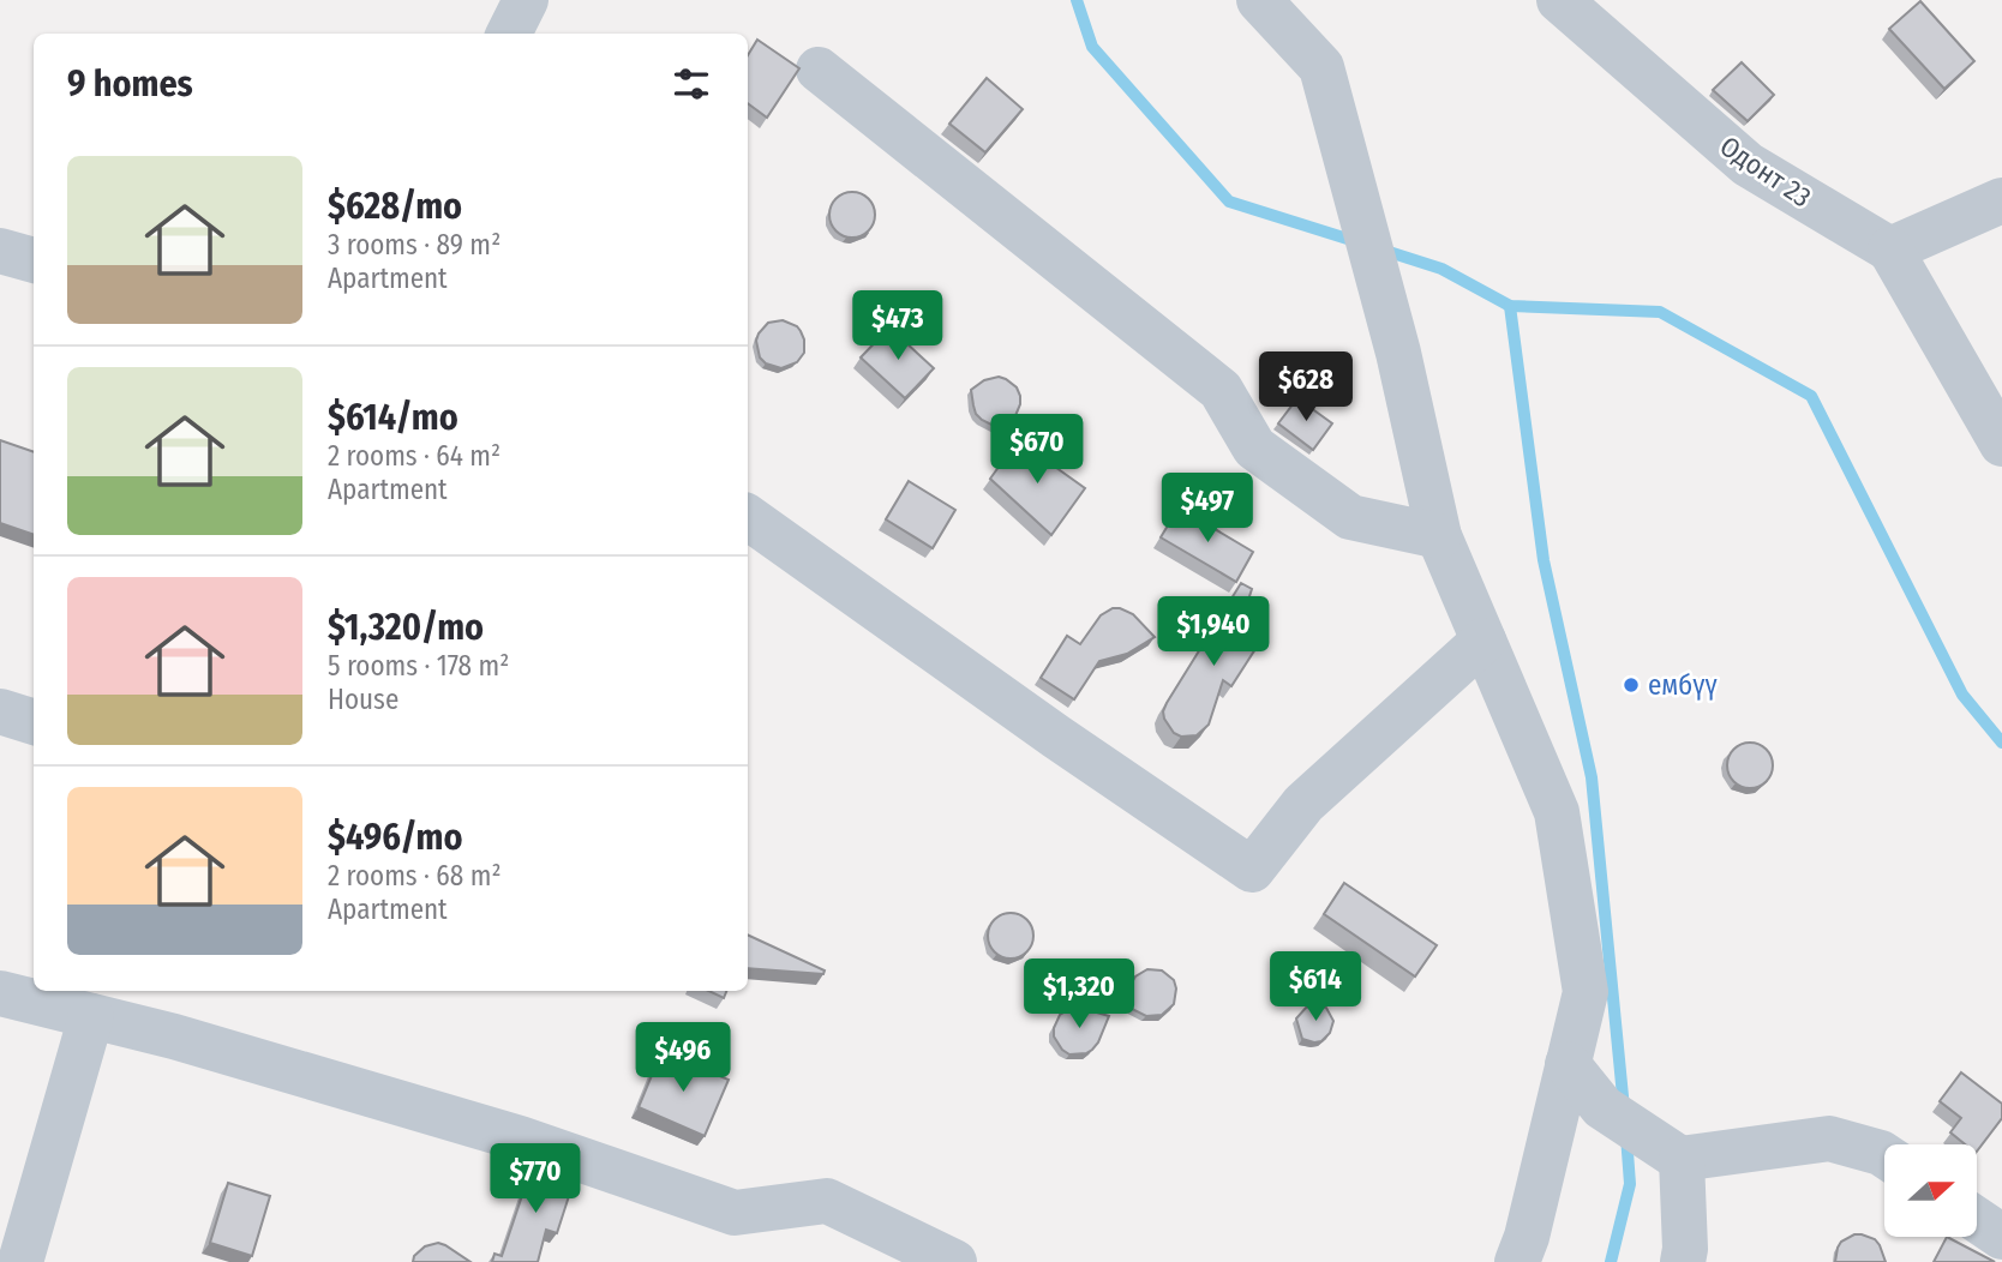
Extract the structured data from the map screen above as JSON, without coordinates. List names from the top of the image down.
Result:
{
  "streets": {
    "street": ["Одонт 23"]
  },
  "places": ["ембүү"],
  "north": "right",
  "page": {
    "heading": "9 homes",
    "list": [
      {
        "name": "$628/mo",
        "note": "3 rooms · 89 m² · Apartment"
      },
      {
        "name": "$614/mo",
        "note": "2 rooms · 64 m² · Apartment"
      },
      {
        "name": "$1,320/mo",
        "note": "5 rooms · 178 m² · House"
      },
      {
        "name": "$496/mo",
        "note": "2 rooms · 68 m² · Apartment"
      }
    ],
    "price": [
      "$473",
      "$628",
      "$670",
      "$497",
      "$1,940",
      "$614",
      "$1,320",
      "$496",
      "$770"
    ]
  }
}
